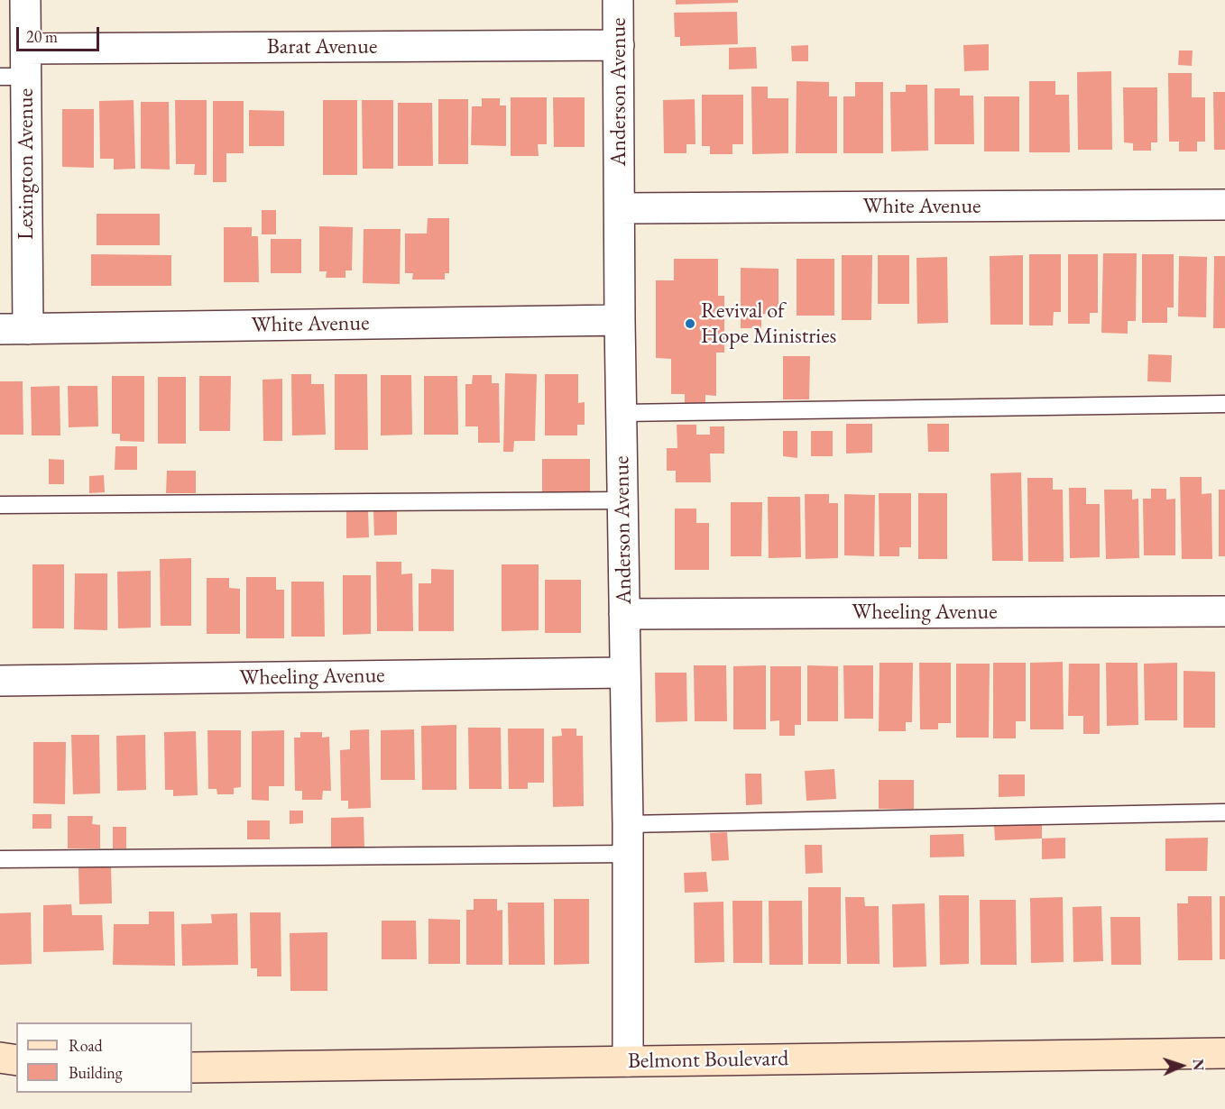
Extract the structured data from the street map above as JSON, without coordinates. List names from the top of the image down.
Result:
{
  "streets": {
    "main road": ["Belmont Boulevard"],
    "street": [
      "Barat Avenue",
      "Anderson Avenue",
      "Lexington Avenue",
      "White Avenue",
      "Wheeling Avenue"
    ]
  },
  "crossings": [
    ["Barat Avenue", "Anderson Avenue"],
    ["Barat Avenue", "Lexington Avenue"],
    ["Anderson Avenue", "White Avenue"],
    ["Anderson Avenue", "Wheeling Avenue"],
    ["Anderson Avenue", "Belmont Boulevard"],
    ["Lexington Avenue", "White Avenue"]
  ],
  "places": ["Revival of Hope Ministries"],
  "legend": ["Road", "Building"],
  "scale_bar": "20 m",
  "north": "right"
}
